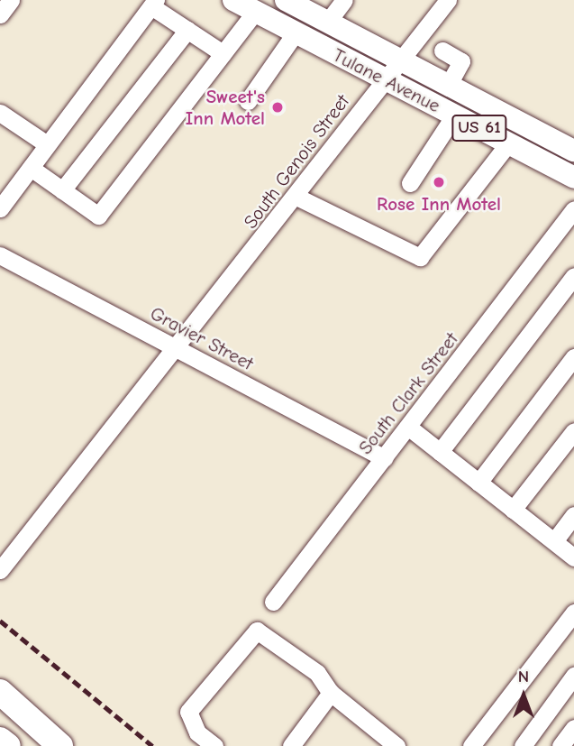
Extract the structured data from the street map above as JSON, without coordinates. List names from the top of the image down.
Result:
{
  "streets": {
    "main road": ["Tulane Avenue", "US 61"],
    "street": ["South Genois Street", "Gravier Street", "South Clark Street"]
  },
  "crossings": [
    ["Tulane Avenue", "South Genois Street"],
    ["South Genois Street", "Gravier Street"],
    ["Gravier Street", "South Clark Street"]
  ],
  "places": ["Sweet's Inn Motel", "Rose Inn Motel"],
  "north": "top"
}
